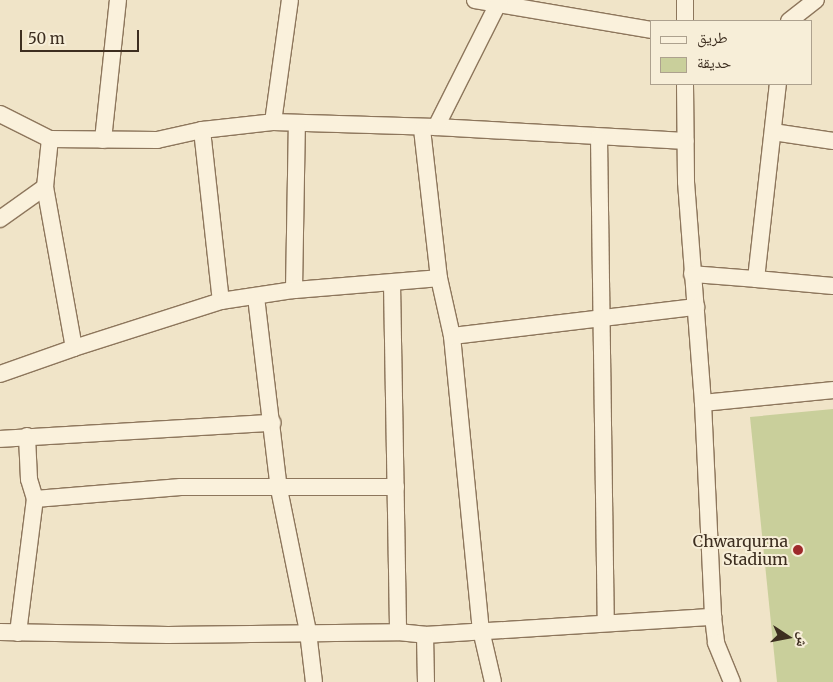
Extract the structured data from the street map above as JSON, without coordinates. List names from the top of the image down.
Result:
{
  "places": ["Chwarqurna Stadium"],
  "legend": ["طريق", "حديقة"],
  "scale_bar": "50 m",
  "north": "right"
}
